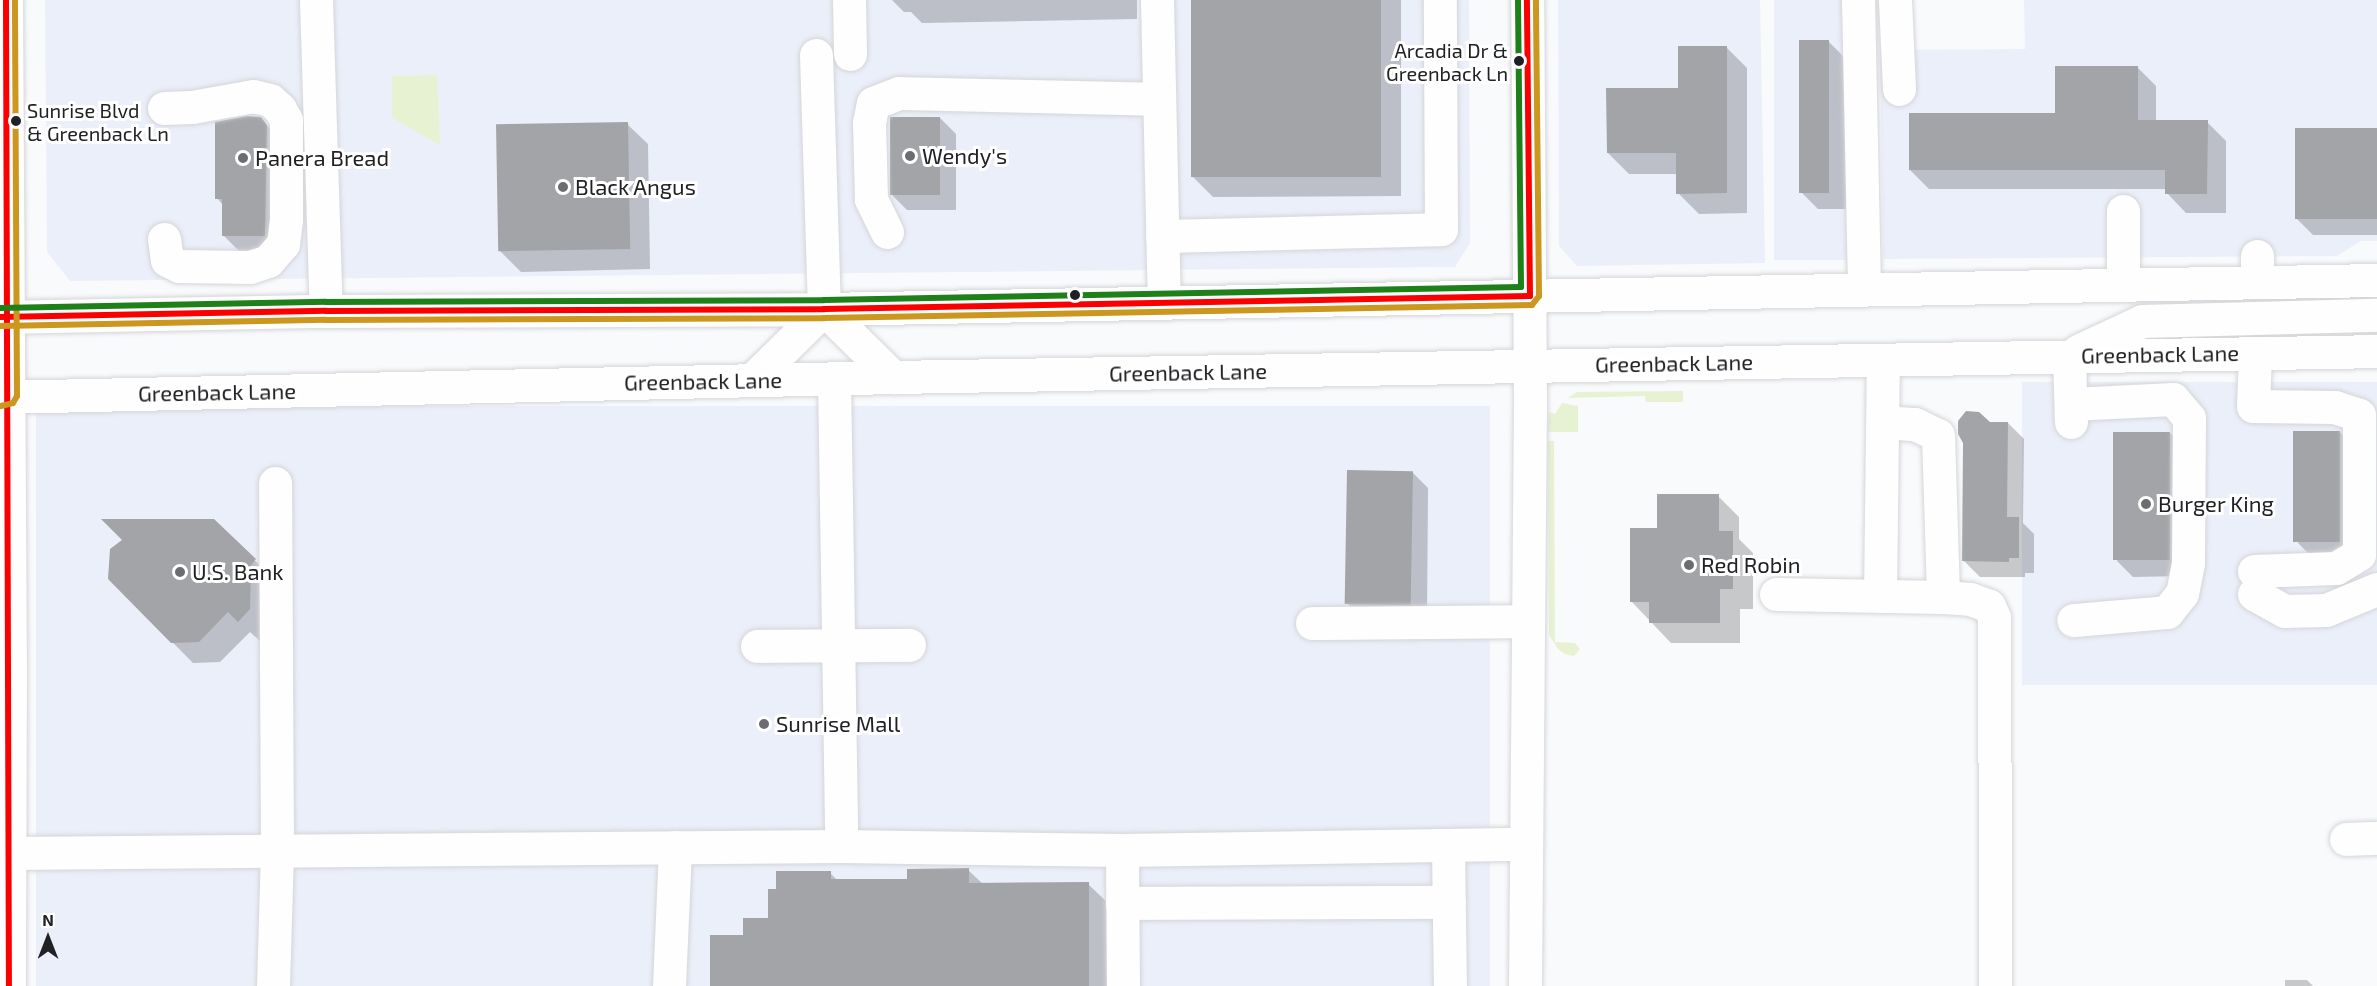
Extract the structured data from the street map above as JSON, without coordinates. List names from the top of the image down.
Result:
{
  "streets": {
    "main road": ["Greenback Lane"]
  },
  "places": [
    "Arcadia Dr & Greenback Ln",
    "Sunrise Blvd & Greenback Ln",
    "Wendy's",
    "Panera Bread",
    "Black Angus",
    "Burger King",
    "Red Robin",
    "U.S. Bank",
    "Sunrise Mall"
  ],
  "north": "top"
}
